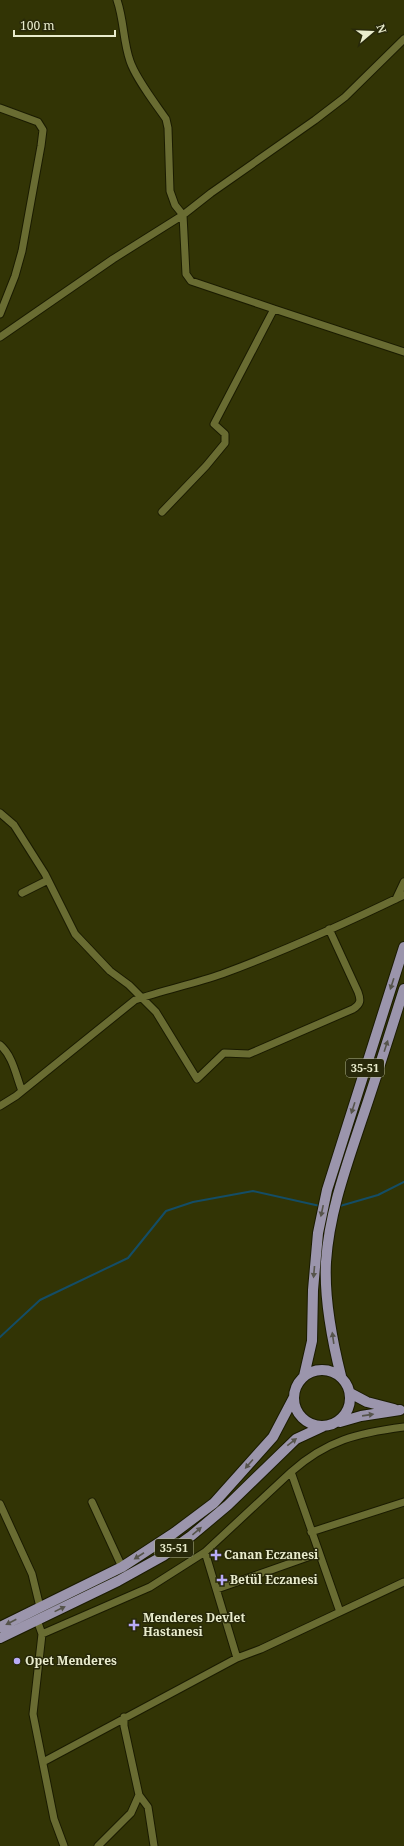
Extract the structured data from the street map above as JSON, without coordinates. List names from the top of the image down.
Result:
{
  "streets": {
    "main road": ["35-51"]
  },
  "places": {
    "health": ["Canan Eczanesi", "Betül Eczanesi", "Menderes Devlet Hastanesi"],
    "other": ["Opet Menderes"]
  },
  "scale_bar": "100 m",
  "north": "right"
}
